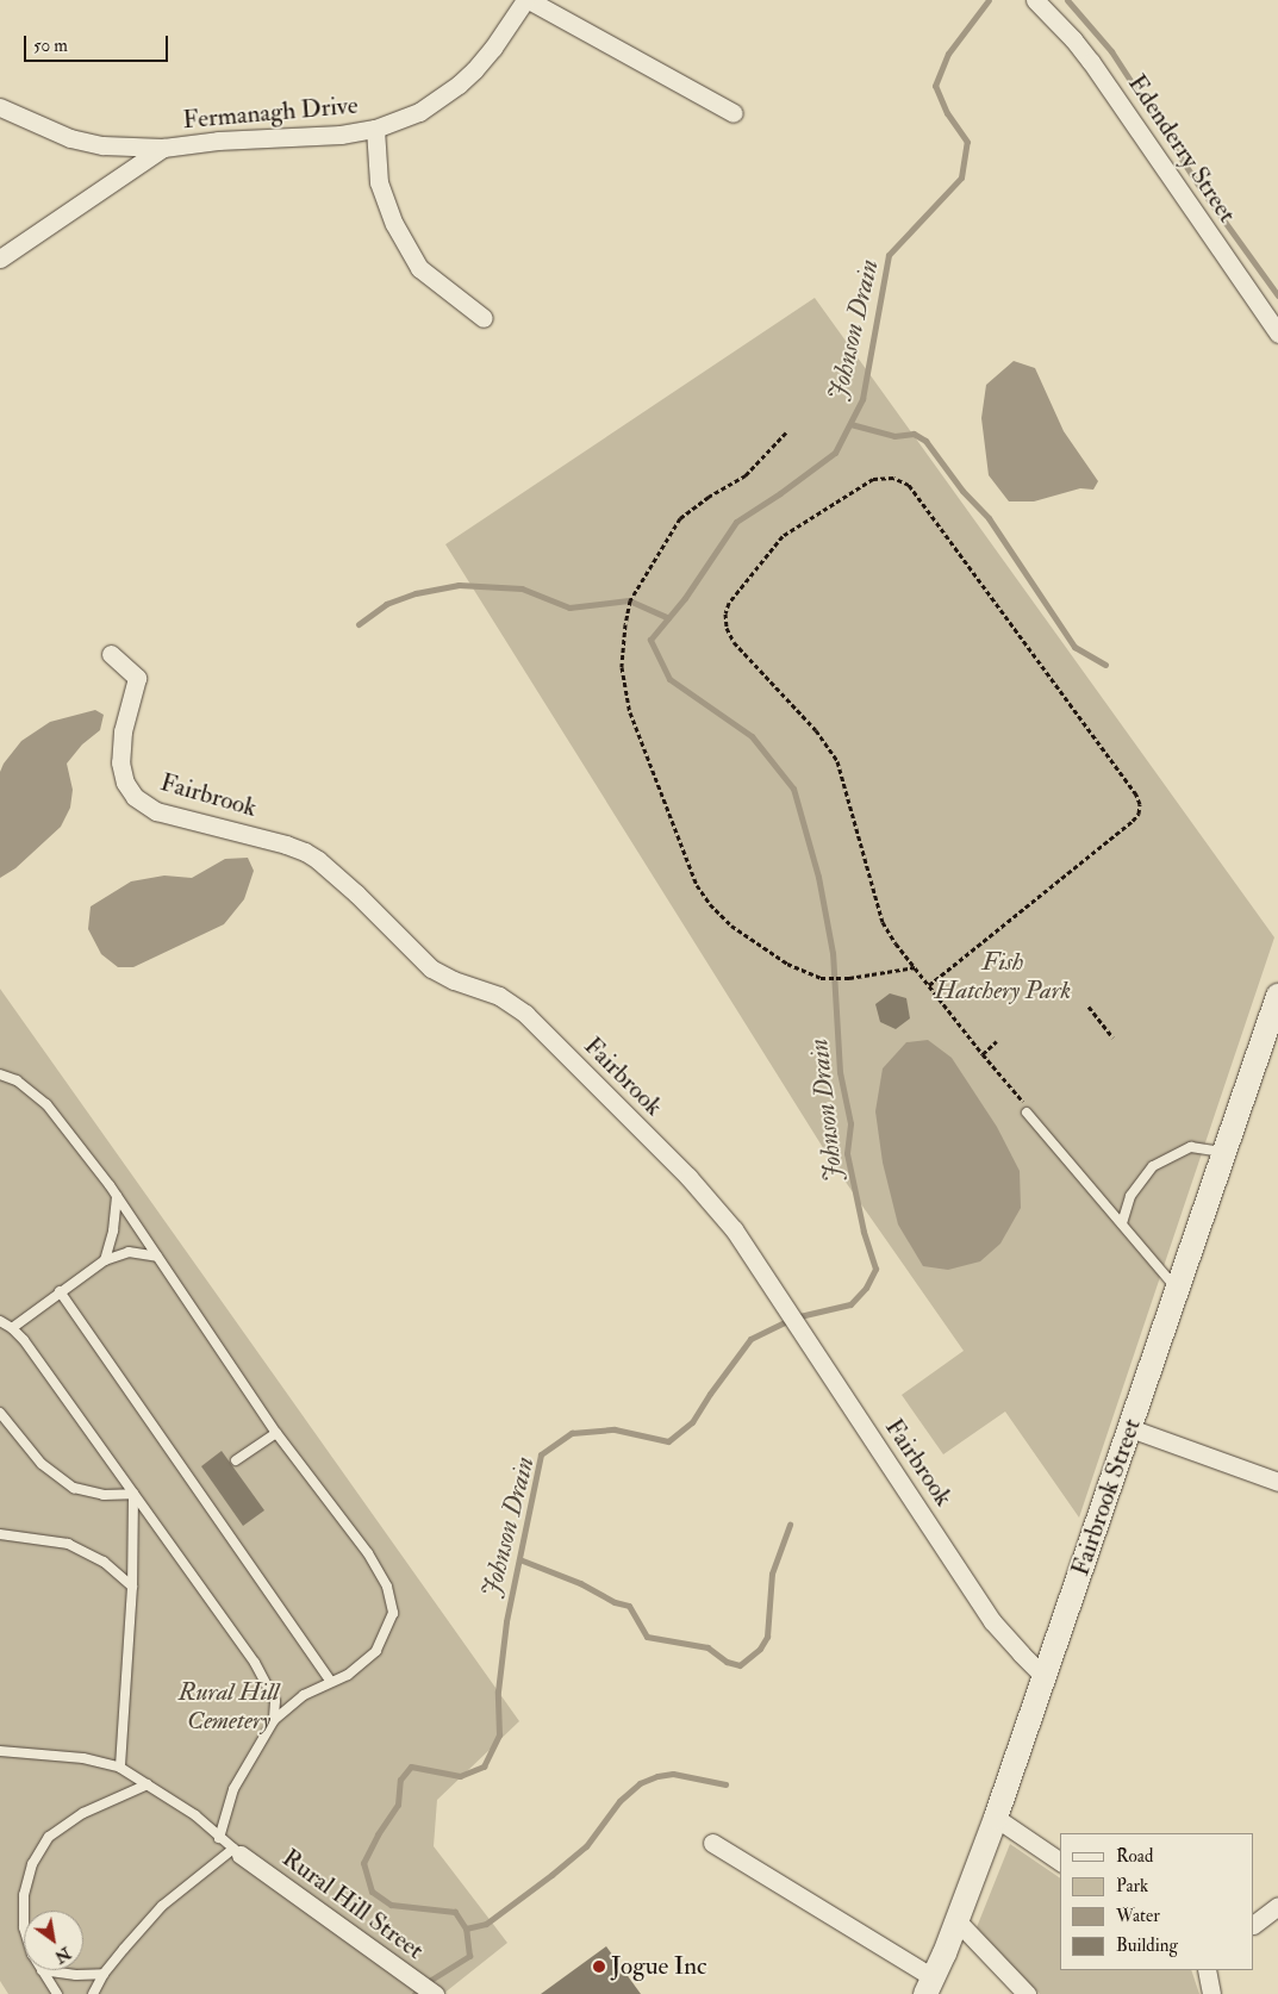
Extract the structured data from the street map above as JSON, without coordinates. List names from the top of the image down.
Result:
{
  "streets": {
    "street": [
      "Fermanagh Drive",
      "Edenderry Street",
      "Fairbrook",
      "Fairbrook Street",
      "Rural Hill Street"
    ]
  },
  "crossings": [
    ["Fairbrook", "Fairbrook Street"]
  ],
  "water": ["Johnson Drain"],
  "parks": ["Fish Hatchery Park", "Rural Hill Cemetery"],
  "places": ["Jogue Inc"],
  "legend": [
    "Road",
    "Park",
    "Water",
    "Building"
  ],
  "scale_bar": "50 m",
  "north": "bottom right"
}
